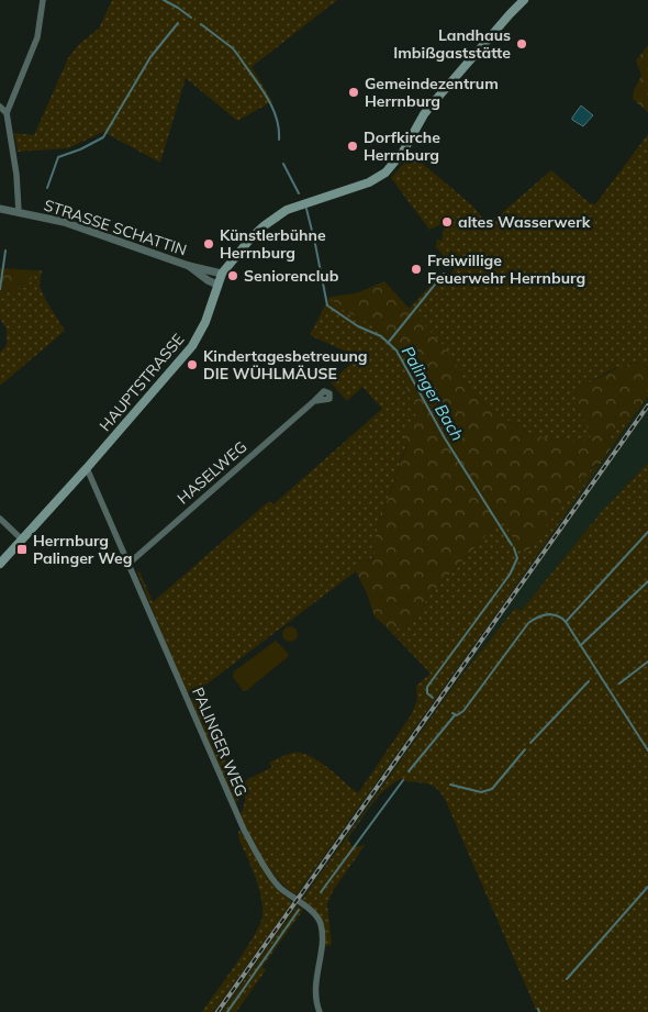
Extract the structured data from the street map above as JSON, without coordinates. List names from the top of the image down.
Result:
{
  "streets": {
    "main road": ["HAUPTSTRASSE"],
    "street": ["STRASSE SCHATTIN", "HASELWEG", "PALINGER WEG"]
  },
  "crossings": [
    ["STRASSE SCHATTIN", "HAUPTSTRASSE"],
    ["HAUPTSTRASSE", "PALINGER WEG"],
    ["HASELWEG", "PALINGER WEG"]
  ],
  "water": ["Palinger Bach"],
  "places": {
    "other": [
      "Landhaus Imbißgaststätte",
      "Gemeindezentrum Herrnburg",
      "Dorfkirche Herrnburg",
      "altes Wasserwerk",
      "Künstlerbühne Herrnburg",
      "Freiwillige Feuerwehr Herrnburg",
      "Seniorenclub",
      "Kindertagesbetreuung DIE WÜHLMÄUSE"
    ],
    "transit": ["Herrnburg Palinger Weg"]
  }
}
